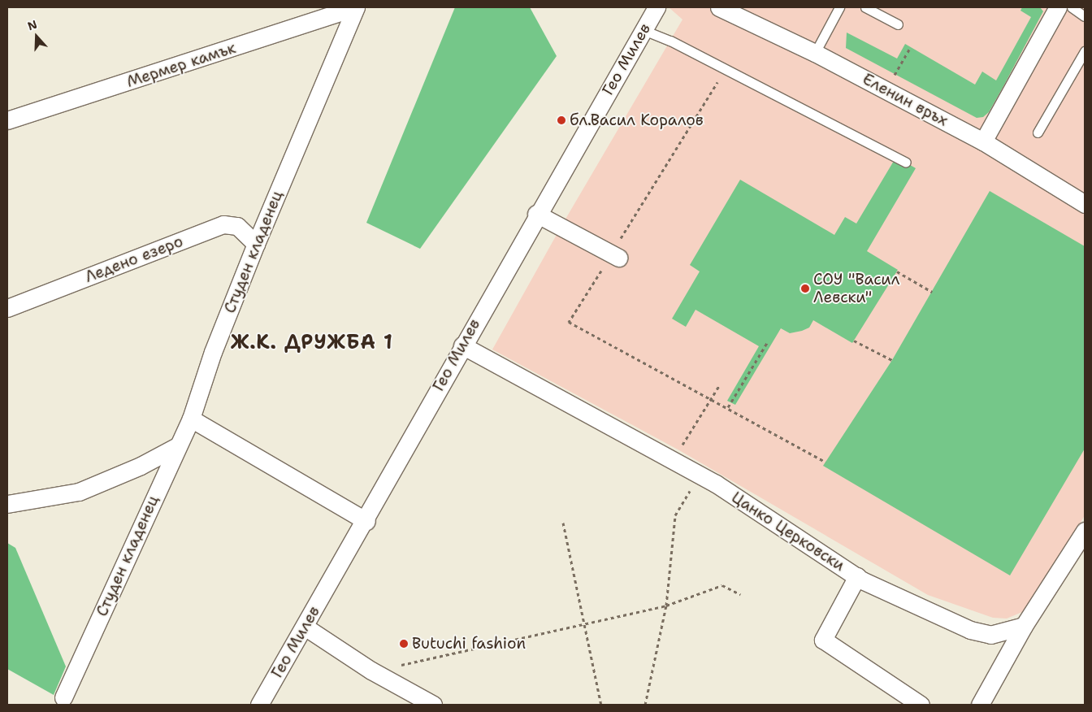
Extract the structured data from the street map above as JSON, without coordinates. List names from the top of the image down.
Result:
{
  "streets": {
    "street": [
      "Гео Милев",
      "Мермер камък",
      "Еленин връх",
      "Студен кладенец",
      "Ледено езеро",
      "Цанко Церковски"
    ]
  },
  "crossings": [
    ["Гео Милев", "Цанко Церковски"],
    ["Мермер камък", "Студен кладенец"],
    ["Студен кладенец", "Ледено езеро"]
  ],
  "districts": ["Ж.К. ДРУЖБА 1"],
  "places": ["бл.Васил Коралов", "СОУ \"Васил Левски\"", "Butuchi fashion"],
  "north": "top"
}
